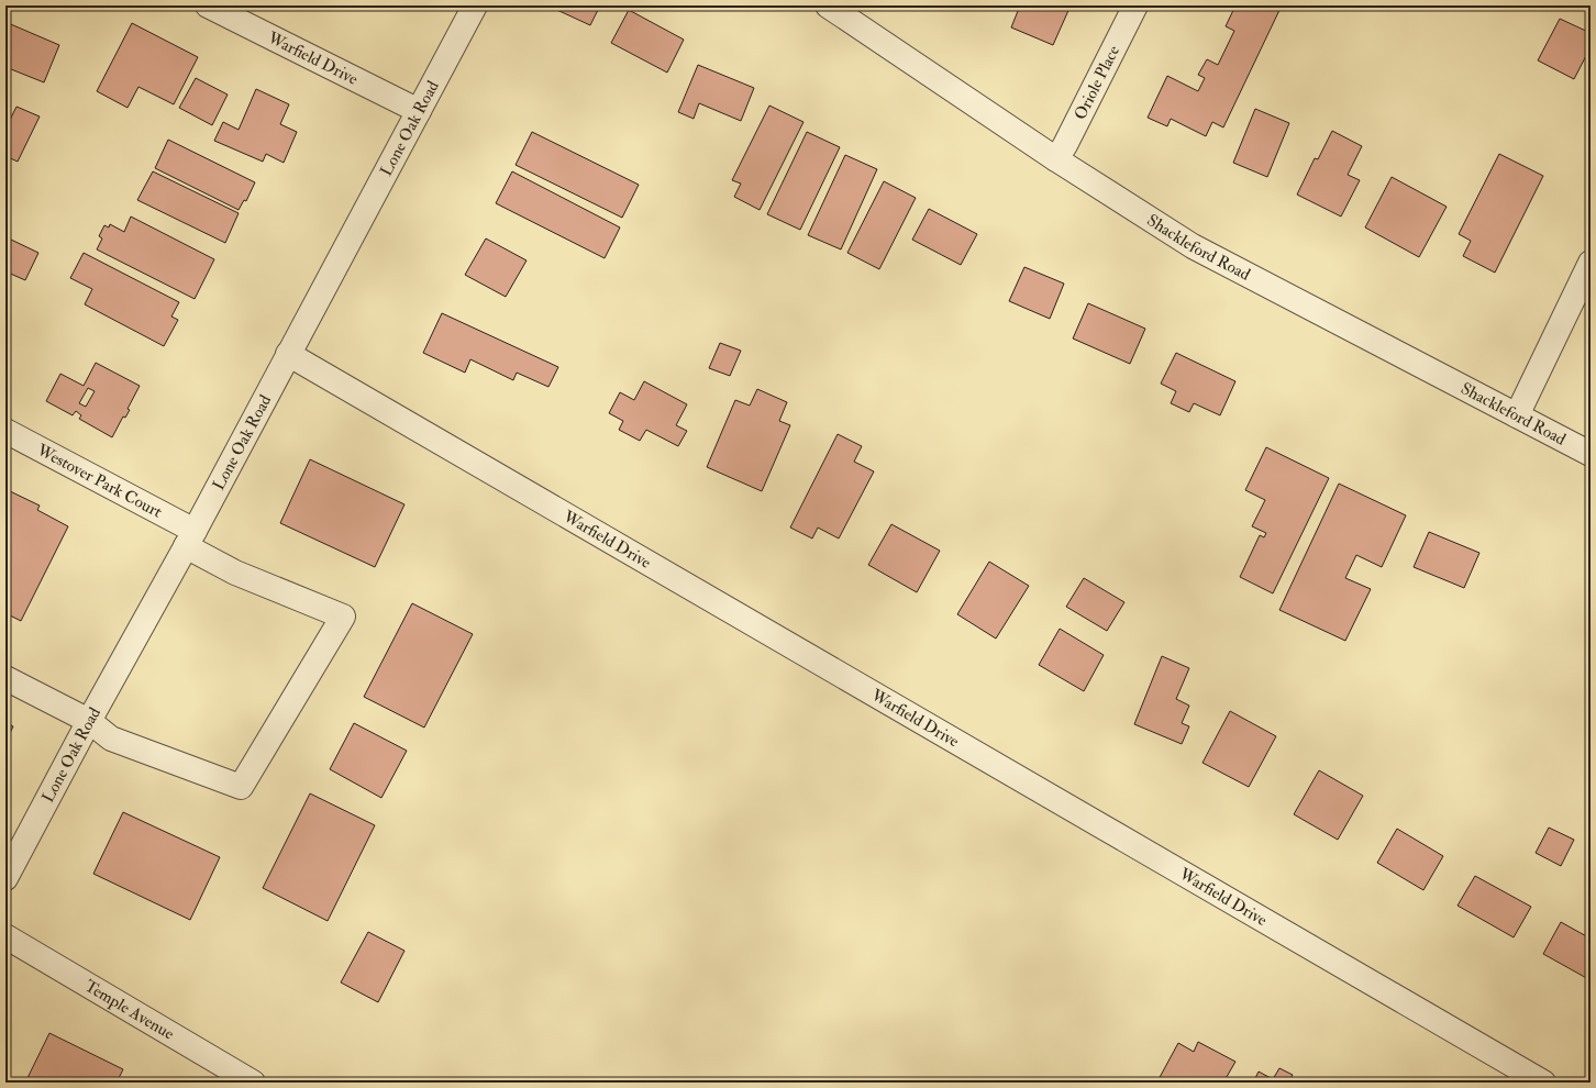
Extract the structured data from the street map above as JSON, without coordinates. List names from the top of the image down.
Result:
{
  "streets": {
    "street": [
      "Warfield Drive",
      "Oriole Place",
      "Lone Oak Road",
      "Shackleford Road",
      "Westover Park Court",
      "Temple Avenue"
    ]
  },
  "crossings": [
    ["Warfield Drive", "Lone Oak Road"],
    ["Oriole Place", "Shackleford Road"],
    ["Lone Oak Road", "Westover Park Court"]
  ]
}
